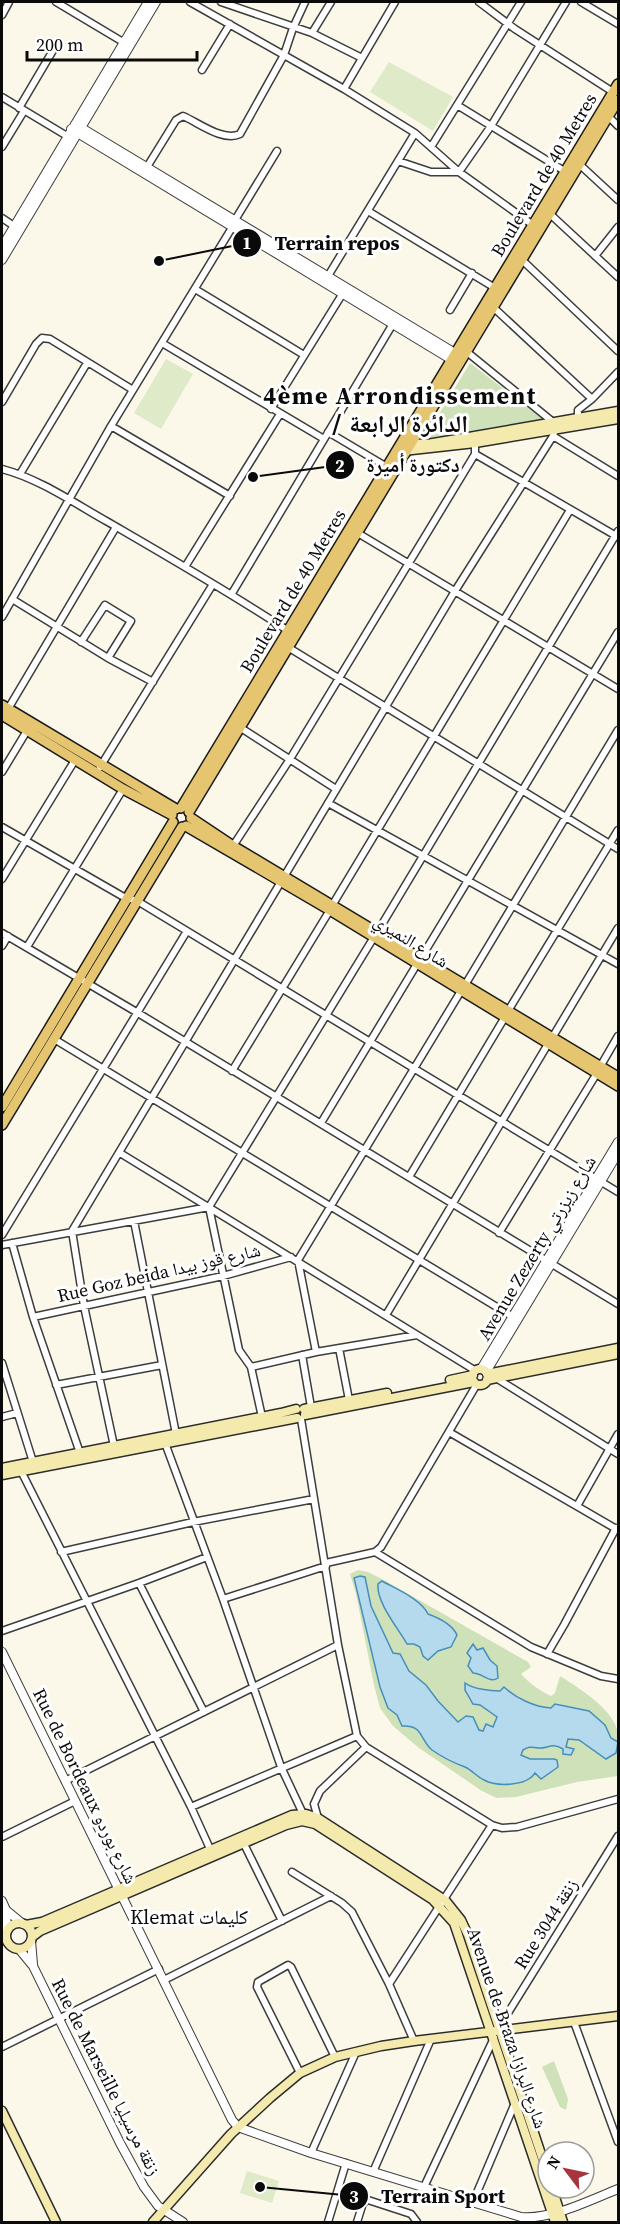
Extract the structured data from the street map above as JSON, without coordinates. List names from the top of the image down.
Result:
{
  "streets": {
    "main road": ["Boulevard de 40 Metres", "شارع النميري", "Avenue de Braza شارع البرازا"],
    "street": [
      "Avenue Zezerty شارع زيزرتي",
      "Rue Goz beida شارع قوز بيدا",
      "Rue de Bordeaux شارع بوردو",
      "Rue 3044 زنقة",
      "Rue de Marseille زنقة مرسيليا"
    ]
  },
  "crossings": [
    ["Boulevard de 40 Metres", "شارع النميري"],
    ["Rue 3044 زنقة", "Avenue de Braza شارع البرازا"]
  ],
  "districts": ["4ème Arrondissement / الدائرة الرابعة", "Klemat كليمات"],
  "places": ["Terrain repos", "دكتورة أميرة", "Terrain Sport"],
  "scale_bar": "200 m",
  "north": "top left"
}
